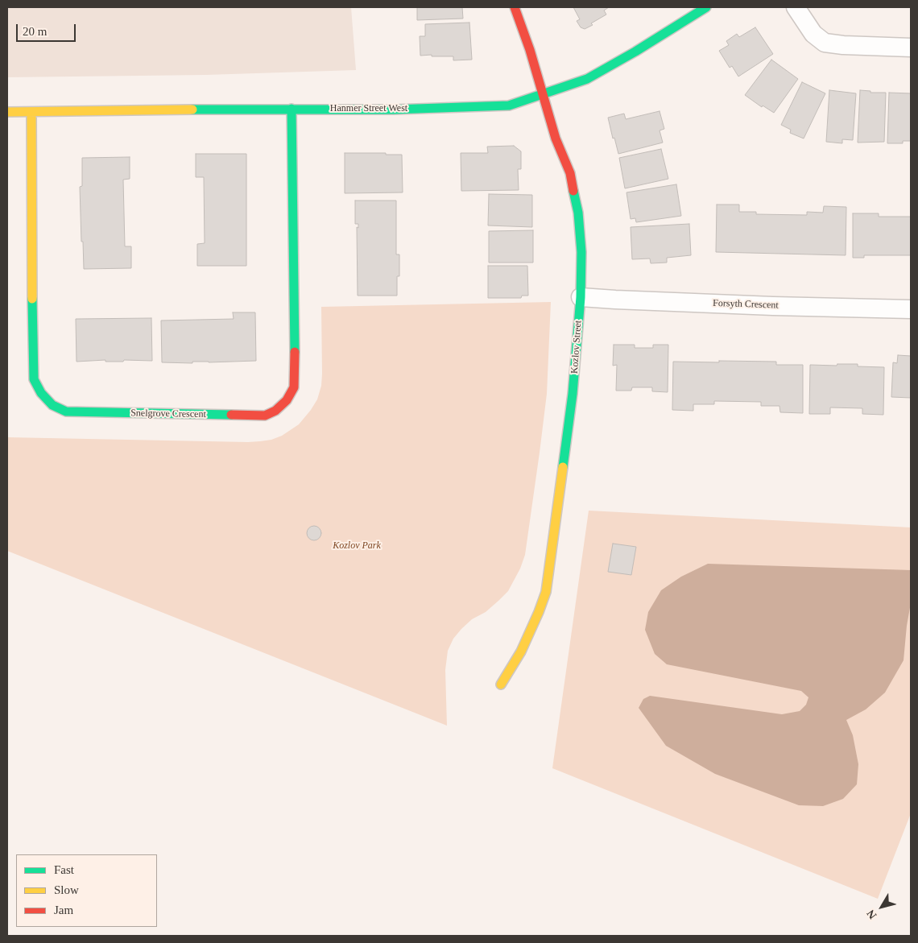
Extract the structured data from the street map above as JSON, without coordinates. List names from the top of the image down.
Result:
{
  "streets": {
    "street": [
      "Hanmer Street West",
      "Forsyth Crescent",
      "Kozlov Street",
      "Snelgrove Crescent"
    ]
  },
  "crossings": [
    ["Hanmer Street West", "Kozlov Street"],
    ["Hanmer Street West", "Snelgrove Crescent"],
    ["Forsyth Crescent", "Kozlov Street"]
  ],
  "parks": ["Kozlov Park"],
  "legend": ["Fast", "Slow", "Jam"],
  "scale_bar": "20 m",
  "north": "bottom left"
}
